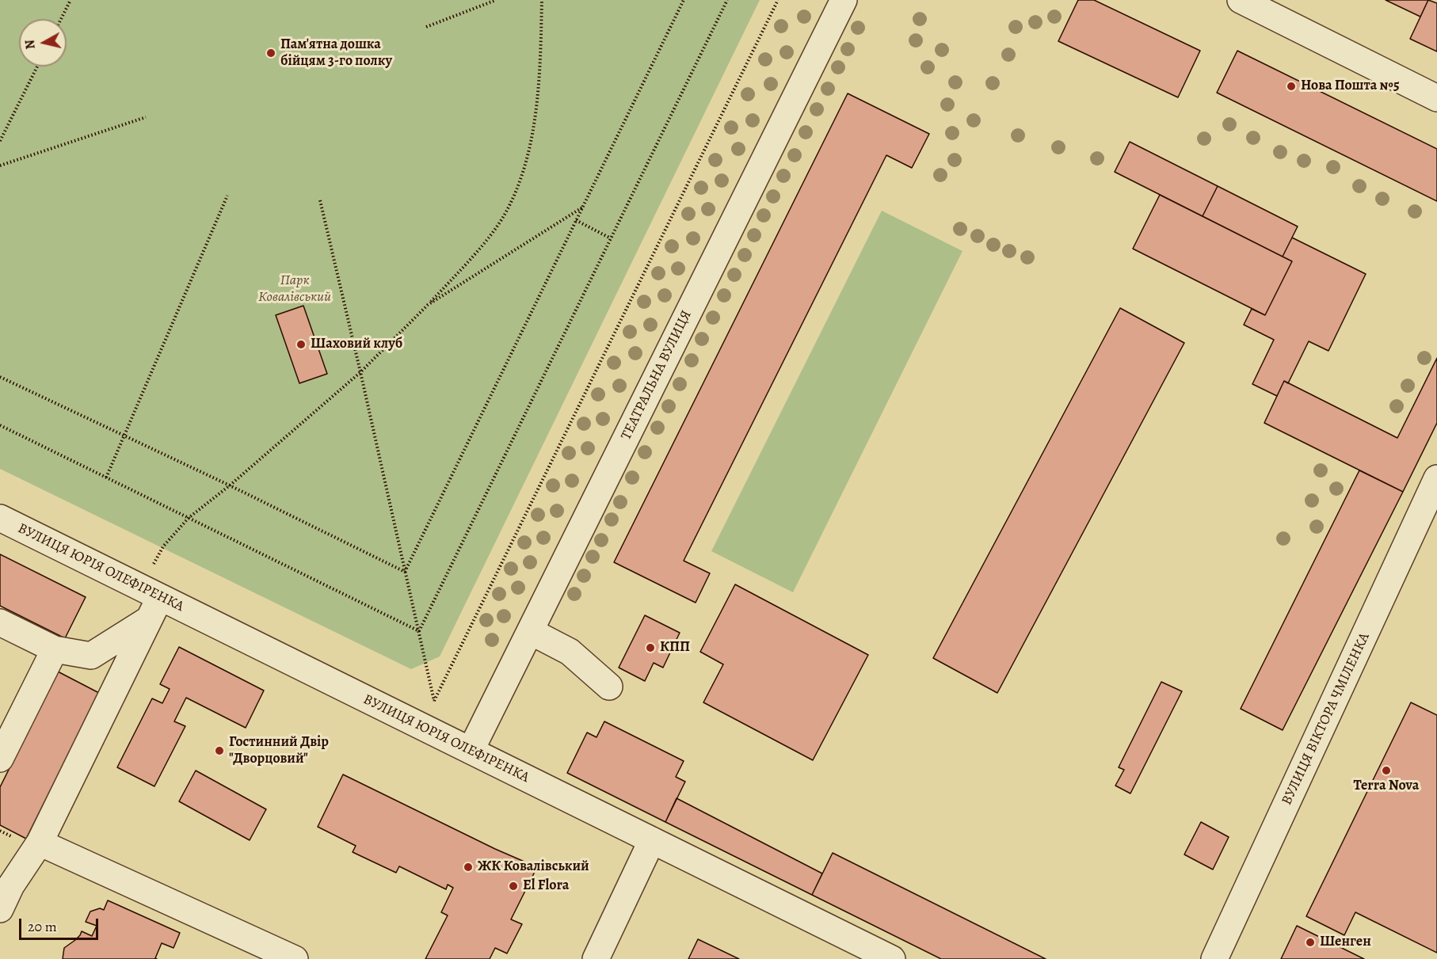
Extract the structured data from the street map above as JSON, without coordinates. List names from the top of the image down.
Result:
{
  "streets": {
    "street": ["ТЕАТРАЛЬНА ВУЛИЦЯ", "ВУЛИЦЯ ЮРІЯ ОЛЕФІРЕНКА", "ВУЛИЦЯ ВІКТОРА ЧМІЛЕНКА"]
  },
  "crossings": [
    ["ТЕАТРАЛЬНА ВУЛИЦЯ", "ВУЛИЦЯ ЮРІЯ ОЛЕФІРЕНКА"]
  ],
  "parks": ["Парк Ковалівський"],
  "places": [
    "Пам'ятна дошка бійцям 3-го полку",
    "Нова Пошта №5",
    "Шаховий клуб",
    "КПП",
    "Гостинний Двір \"Дворцовий\"",
    "Terra Nova",
    "ЖК Ковалівський",
    "El Flora",
    "Шенген"
  ],
  "scale_bar": "20 m",
  "north": "left"
}
